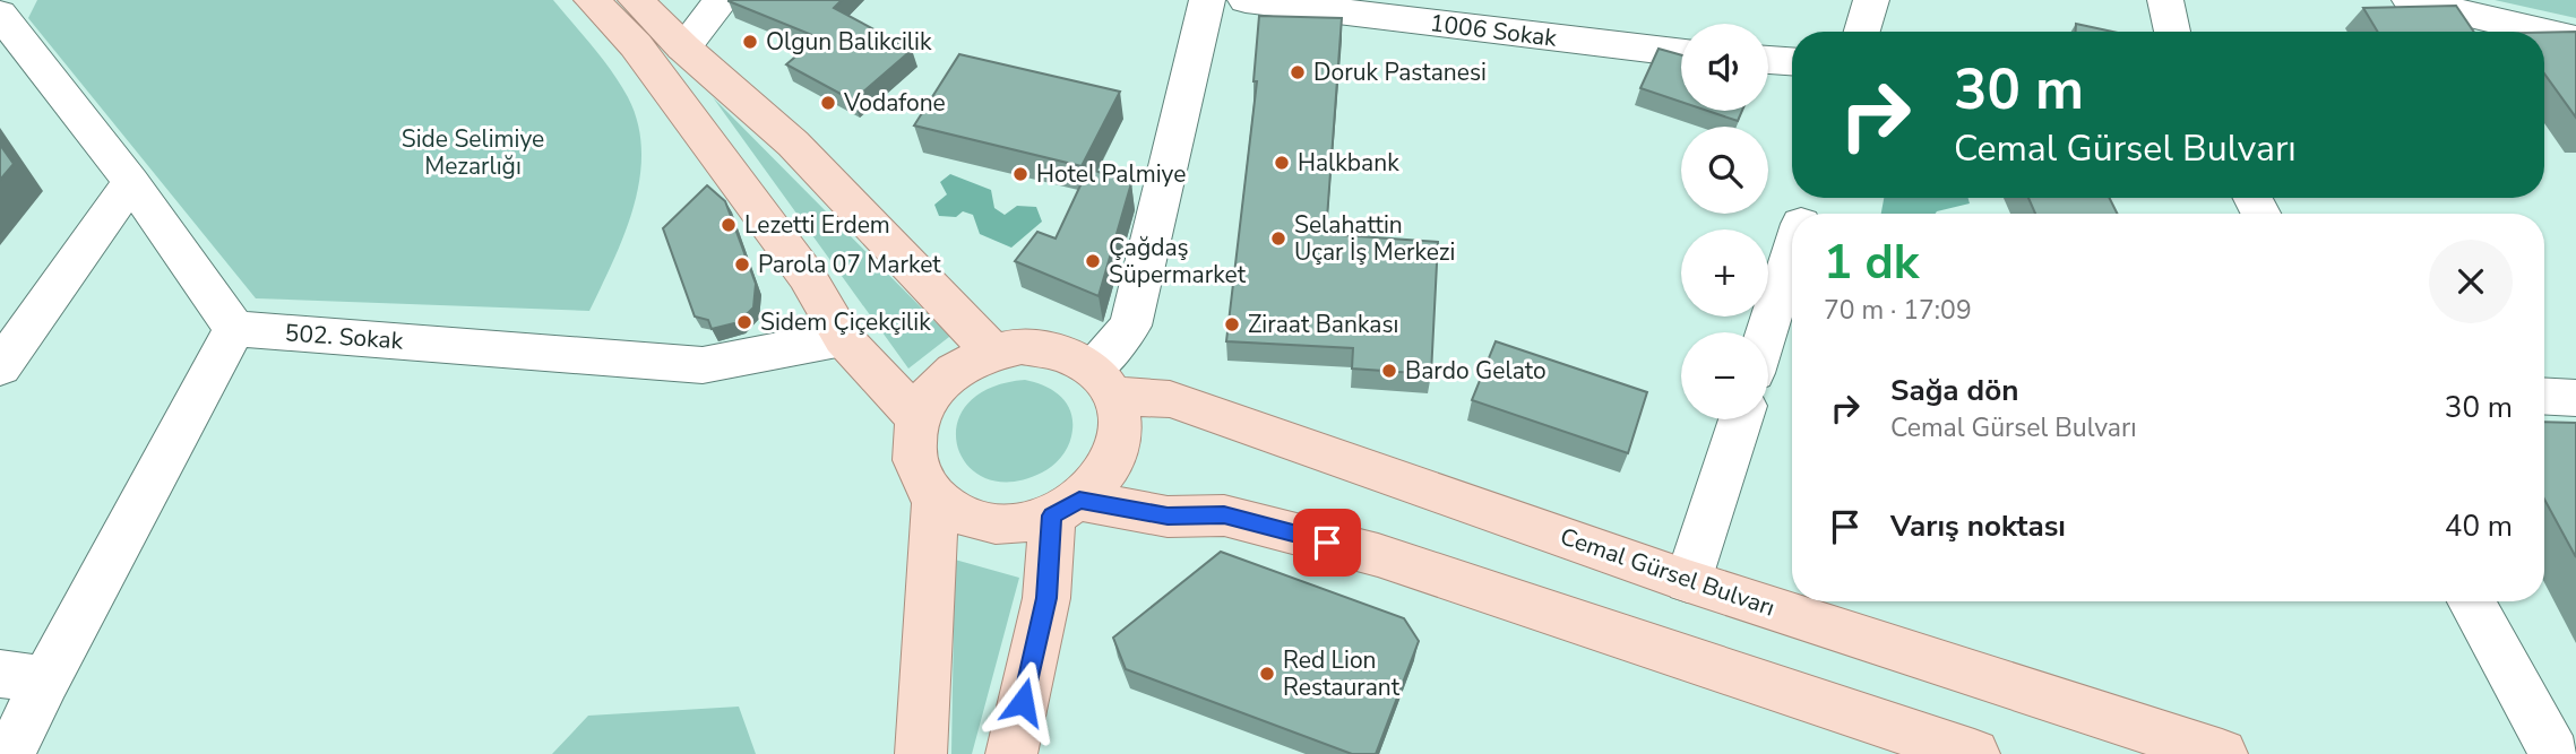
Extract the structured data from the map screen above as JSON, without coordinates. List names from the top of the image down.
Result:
{
  "streets": {
    "main road": ["Cemal Gürsel Bulvarı"],
    "street": ["1006 Sokak", "502. Sokak"]
  },
  "parks": ["Side Selimiye Mezarlığı"],
  "places": [
    "Olgun Balikcilik",
    "Doruk Pastanesi",
    "Vodafone",
    "Halkbank",
    "Hotel Palmiye",
    "Lezetti Erdem",
    "Selahattin Uçar İş Merkezi",
    "Çağdaş Süpermarket",
    "Parola 07 Market",
    "Sidem Çiçekçilik",
    "Ziraat Bankası",
    "Bardo Gelato",
    "Red Lion Restaurant"
  ],
  "page": {
    "map_buttons": ["+", "−"],
    "turn": ["30 m", "Cemal Gürsel Bulvarı"],
    "heading": ["1 dk", "70 m · 17:09"],
    "list": [
      {
        "name": "Sağa dön",
        "note": "Cemal Gürsel Bulvarı",
        "value": "30 m"
      },
      {
        "name": "Varış noktası",
        "value": "40 m"
      }
    ]
  }
}
